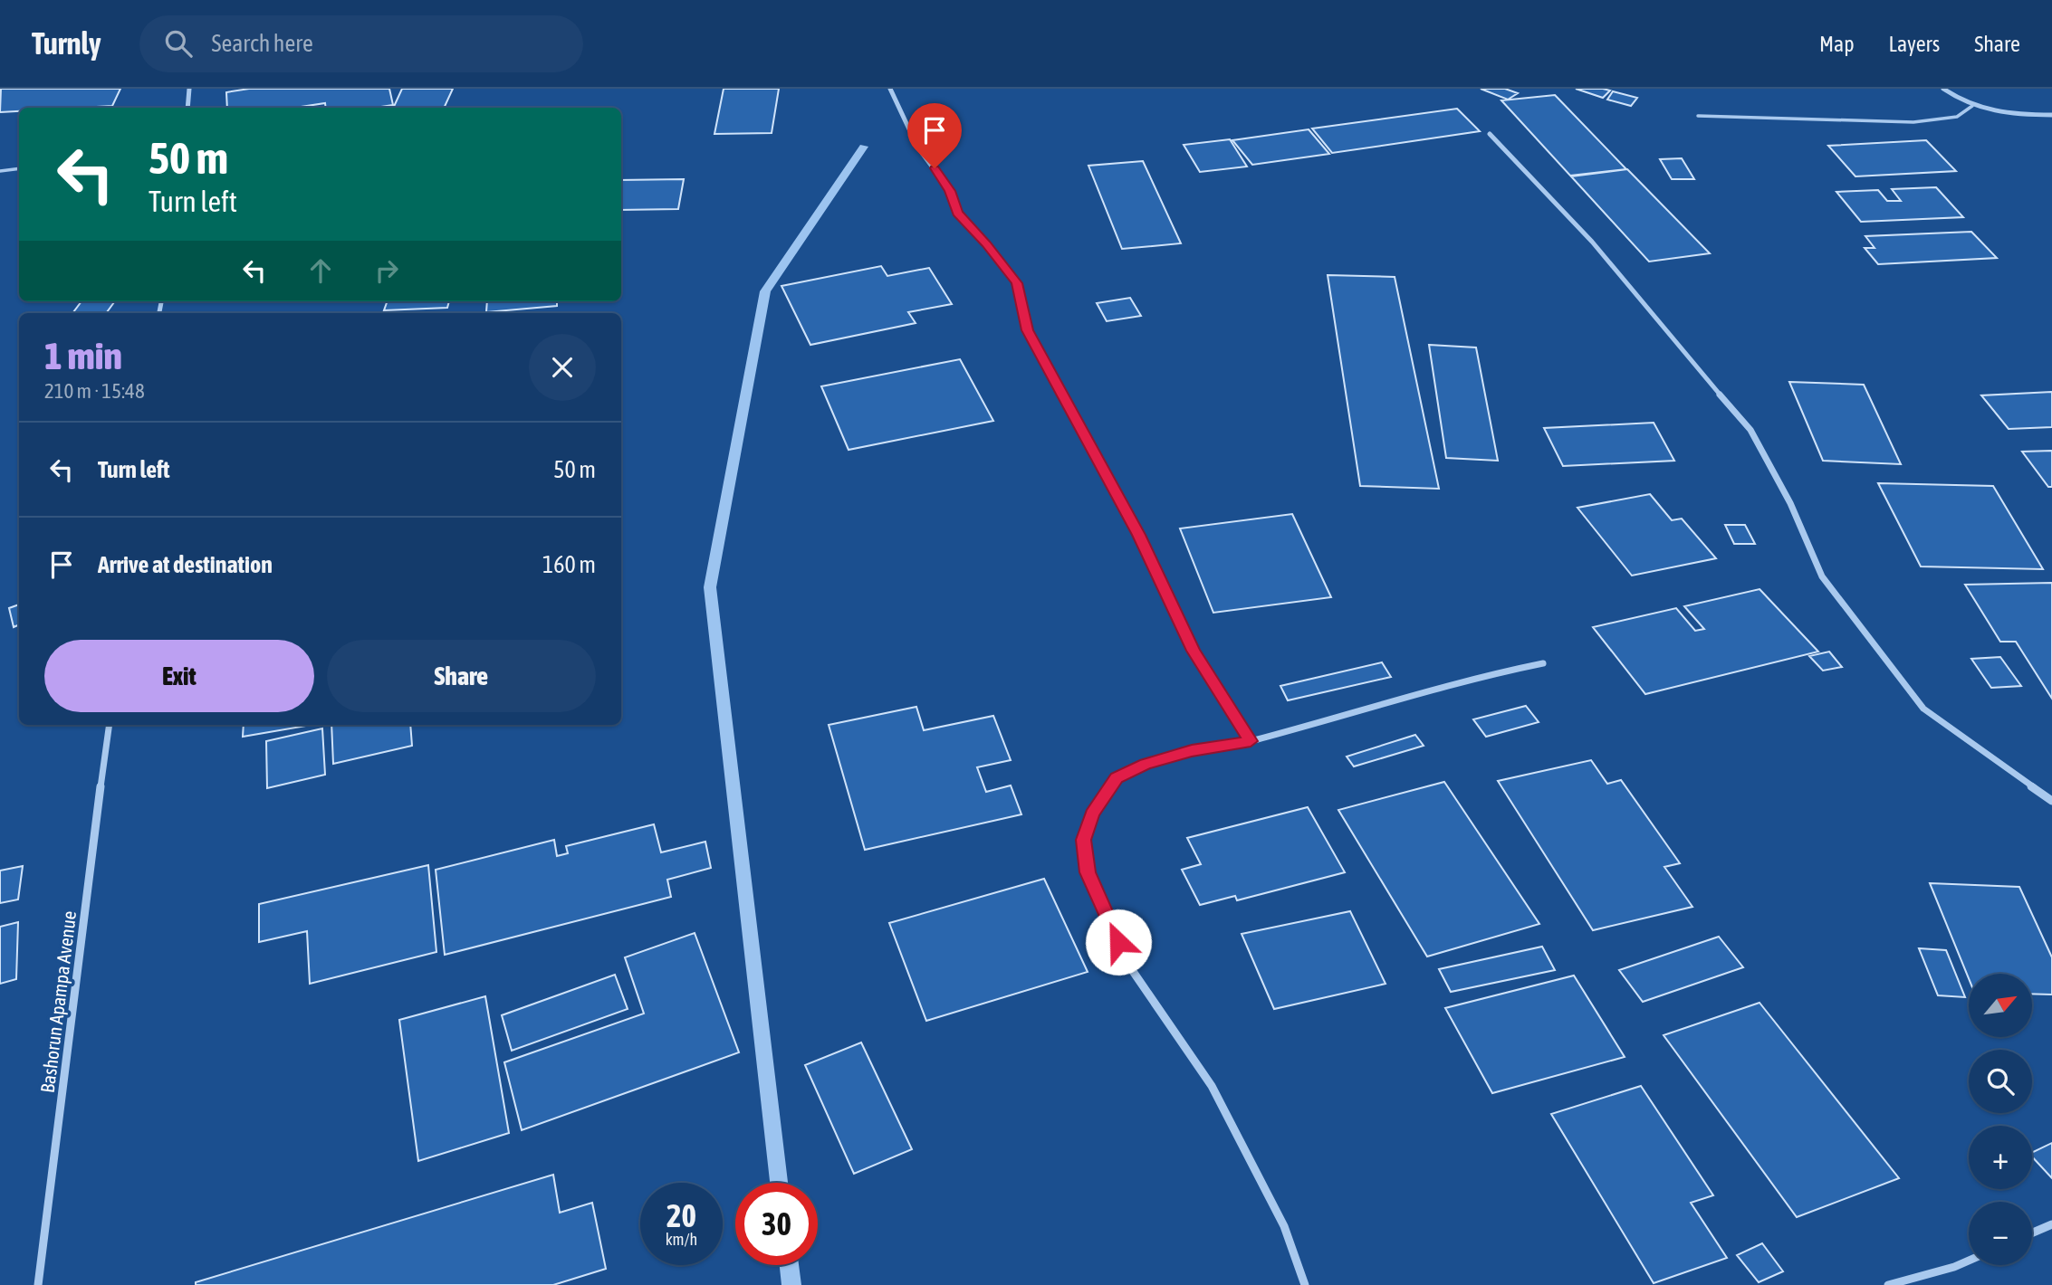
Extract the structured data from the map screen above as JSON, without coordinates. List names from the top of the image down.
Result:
{
  "streets": {
    "street": ["Bashorun Apampa Avenue"]
  },
  "north": "top right",
  "page": {
    "header": "Turnly",
    "search": "Search here",
    "nav": ["Map", "Layers", "Share"],
    "turn": ["50 m", "Turn left"],
    "heading": ["1 min", "210 m · 15:48"],
    "list": [
      {
        "name": "Turn left",
        "value": "50 m"
      },
      {
        "name": "Arrive at destination",
        "value": "160 m"
      }
    ],
    "buttons": ["Exit", "Share"],
    "map_buttons": ["+", "−"],
    "speed": "20 km/h",
    "limit": "30"
  }
}
